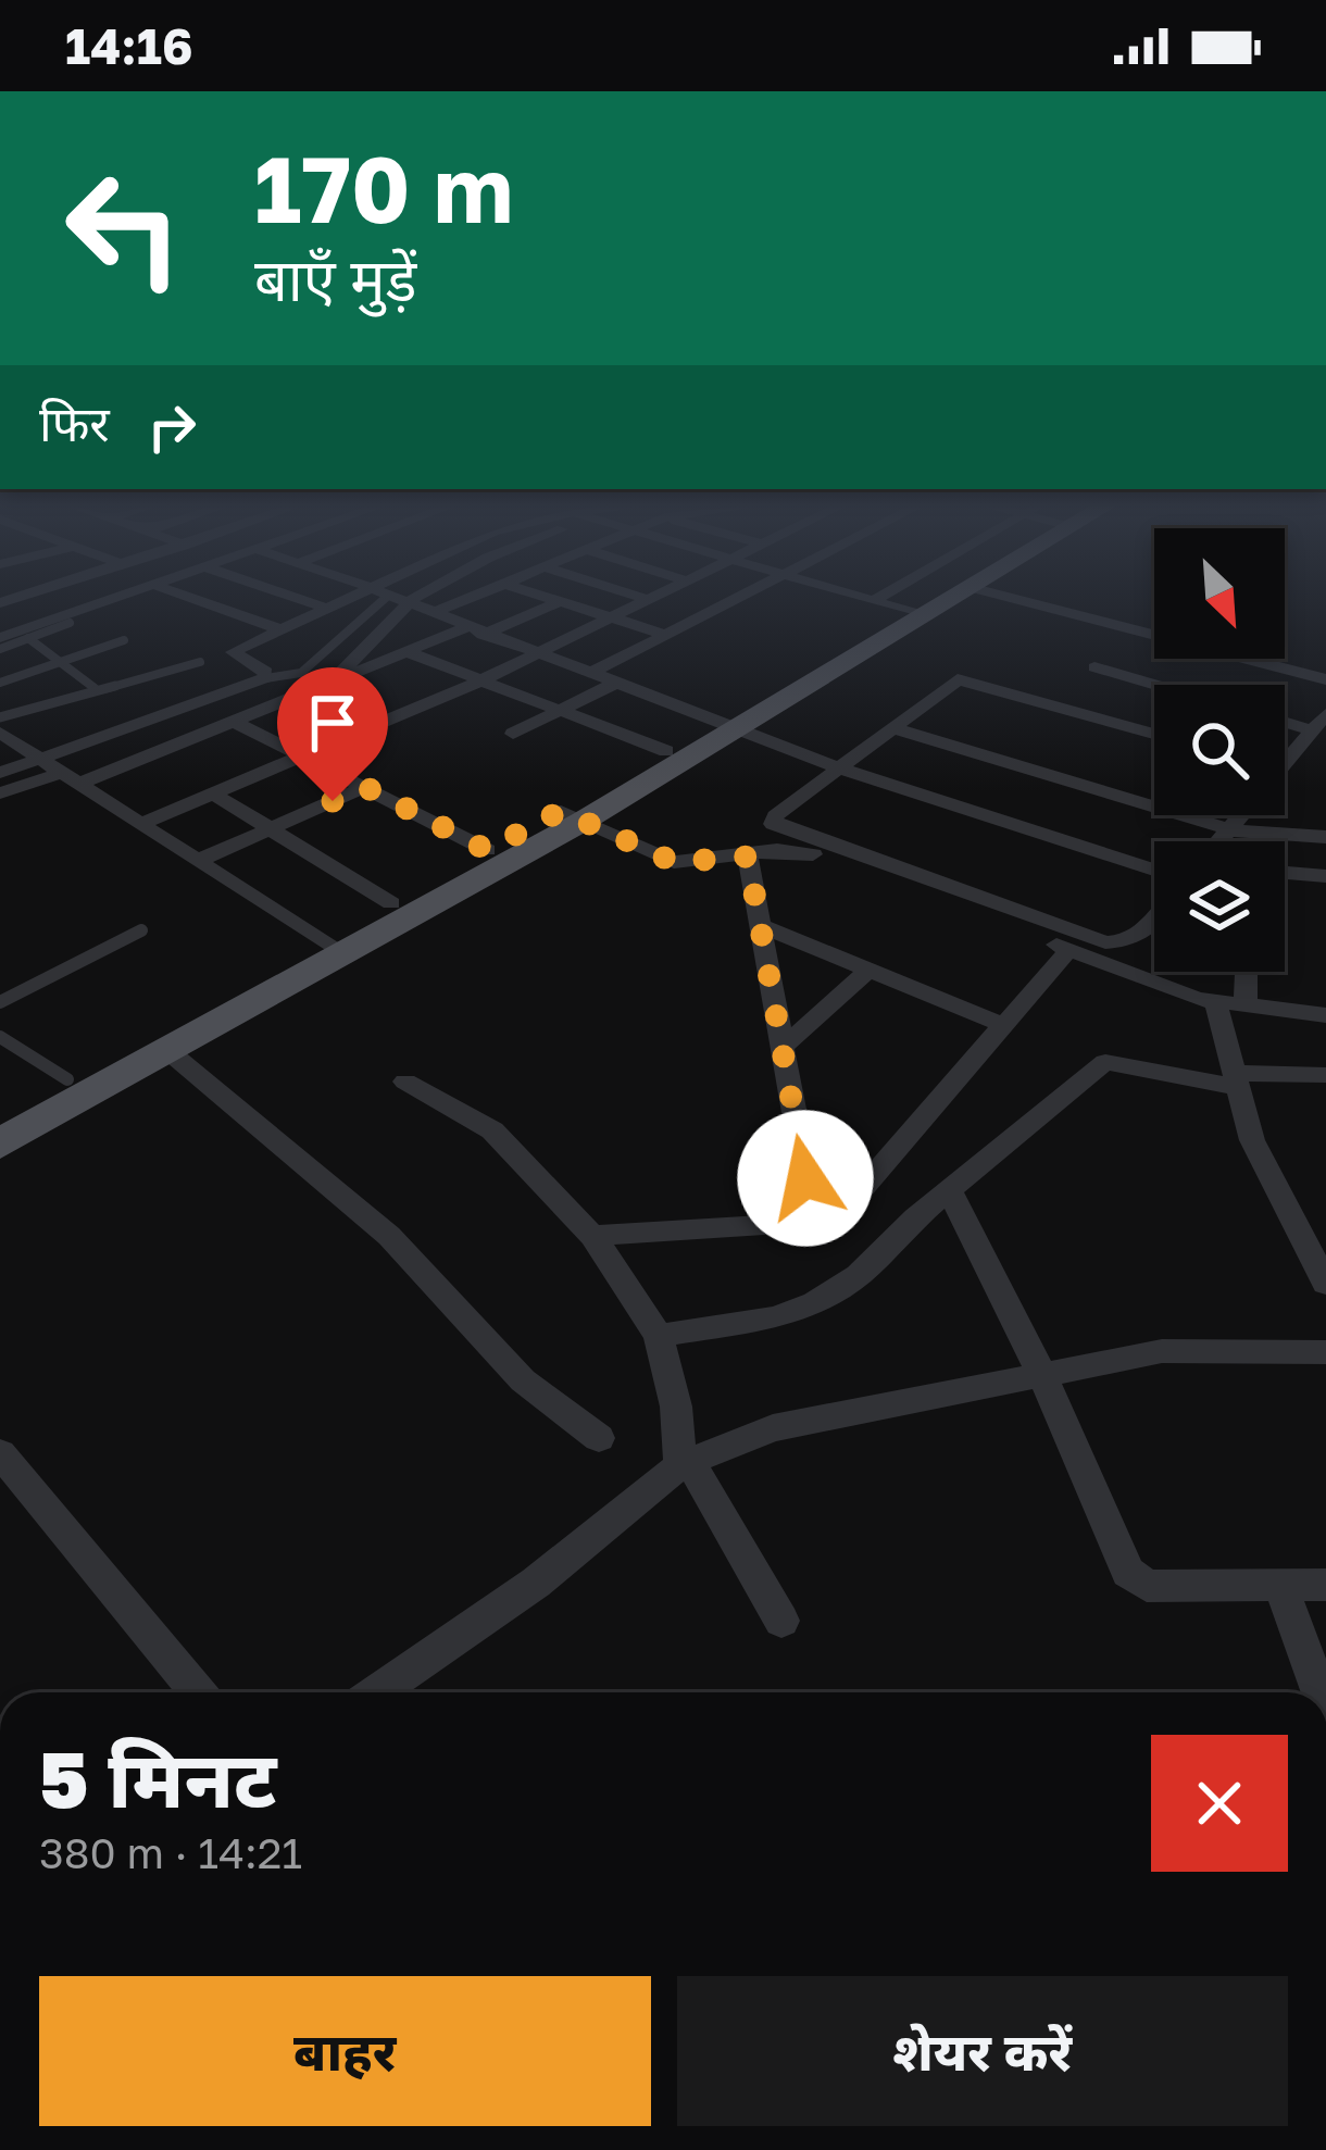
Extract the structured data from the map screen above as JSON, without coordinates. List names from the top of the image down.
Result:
{
  "north": "bottom right",
  "page": {
    "status": "14:16",
    "turn": ["170 m", "बाएँ मुड़ें"],
    "then": "फिर",
    "heading": ["5 मिनट", "380 m · 14:21"],
    "buttons": ["बाहर", "शेयर करें"]
  }
}
